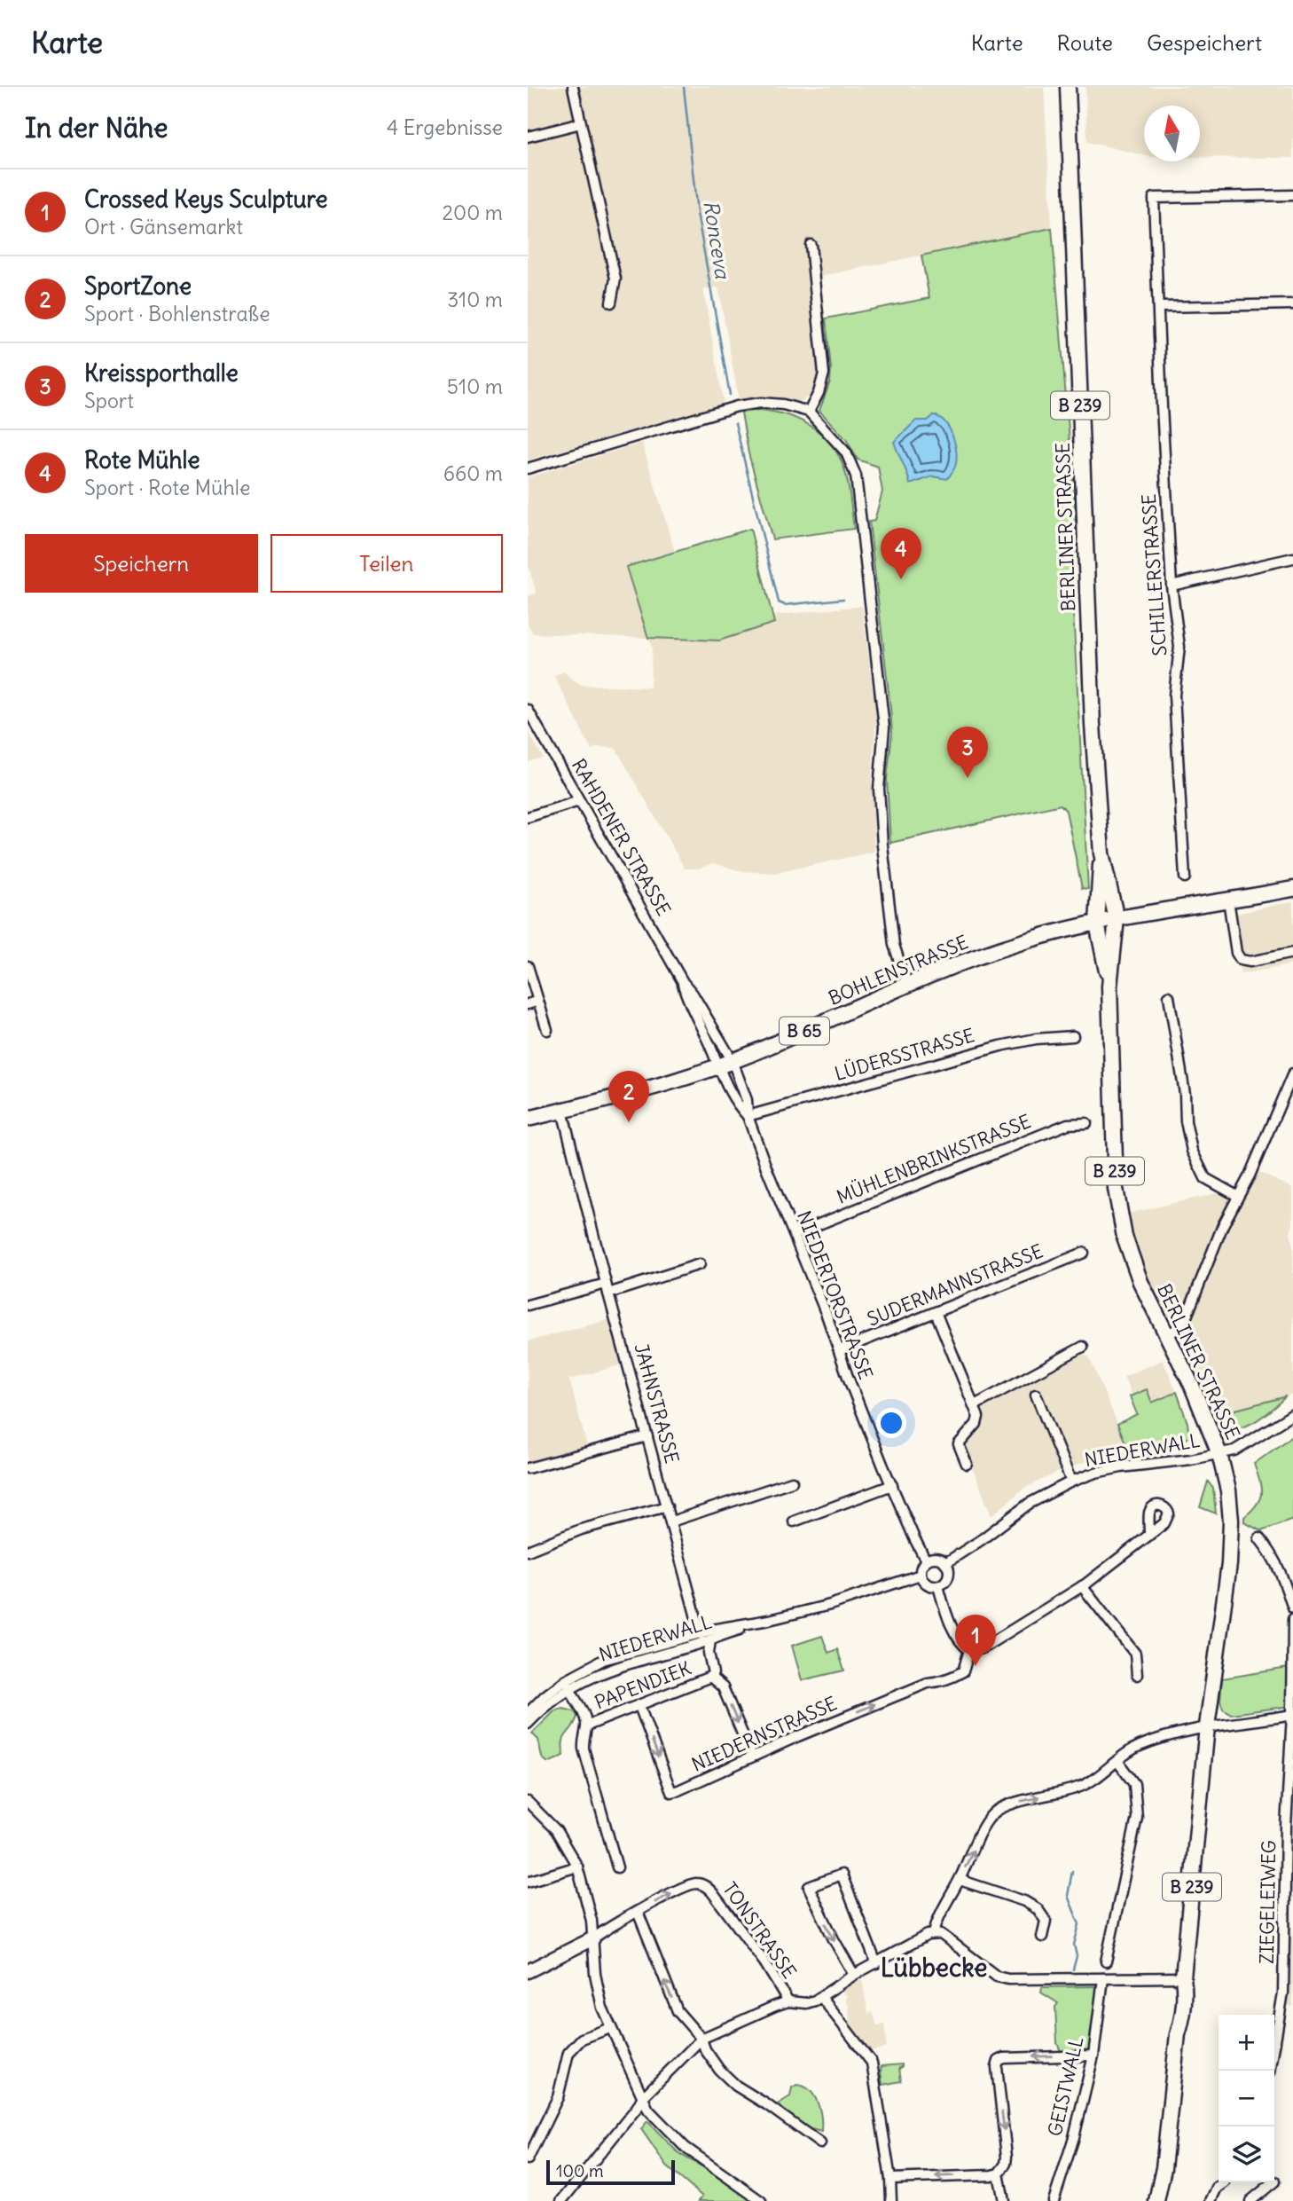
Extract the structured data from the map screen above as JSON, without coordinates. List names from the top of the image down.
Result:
{
  "streets": {
    "main road": [
      "B 239",
      "BERLINER STRASSE",
      "BOHLENSTRASSE",
      "B 65"
    ],
    "street": [
      "SCHILLERSTRASSE",
      "RAHDENER STRASSE",
      "LÜDERSSTRASSE",
      "MÜHLENBRINKSTRASSE",
      "SUDERMANNSTRASSE",
      "NIEDERTORSTRASSE",
      "JAHNSTRASSE",
      "NIEDERWALL",
      "PAPENDIEK",
      "NIEDERNSTRASSE",
      "ZIEGELEIWEG",
      "TONSTRASSE",
      "GEISTWALL"
    ]
  },
  "crossings": [
    ["BERLINER STRASSE", "BOHLENSTRASSE"],
    ["BERLINER STRASSE", "NIEDERWALL"],
    ["RAHDENER STRASSE", "BOHLENSTRASSE"],
    ["RAHDENER STRASSE", "NIEDERTORSTRASSE"],
    ["BOHLENSTRASSE", "NIEDERTORSTRASSE"],
    ["BOHLENSTRASSE", "JAHNSTRASSE"],
    ["LÜDERSSTRASSE", "NIEDERTORSTRASSE"],
    ["MÜHLENBRINKSTRASSE", "NIEDERTORSTRASSE"],
    ["SUDERMANNSTRASSE", "NIEDERTORSTRASSE"],
    ["NIEDERTORSTRASSE", "NIEDERWALL"],
    ["JAHNSTRASSE", "NIEDERWALL"],
    ["NIEDERWALL", "PAPENDIEK"],
    ["PAPENDIEK", "NIEDERNSTRASSE"]
  ],
  "one_way": ["TONSTRASSE"],
  "districts": ["Lübbecke"],
  "water": ["Ronceva"],
  "scale_bar": "100 m",
  "north": "top",
  "page": {
    "header": "Karte",
    "nav": ["Karte", "Route", "Gespeichert"],
    "heading": ["In der Nähe", "4 Ergebnisse"],
    "list": [
      {
        "mark": "1",
        "name": "Crossed Keys Sculpture",
        "note": "Ort · Gänsemarkt",
        "value": "200 m"
      },
      {
        "mark": "2",
        "name": "SportZone",
        "note": "Sport · Bohlenstraße",
        "value": "310 m"
      },
      {
        "mark": "3",
        "name": "Kreissporthalle",
        "note": "Sport",
        "value": "510 m"
      },
      {
        "mark": "4",
        "name": "Rote Mühle",
        "note": "Sport · Rote Mühle",
        "value": "660 m"
      }
    ],
    "buttons": ["Speichern", "Teilen"],
    "pins": [
      "4",
      "3",
      "2",
      "1"
    ],
    "map_buttons": ["+", "−"],
    "scale": "100 m"
  }
}
